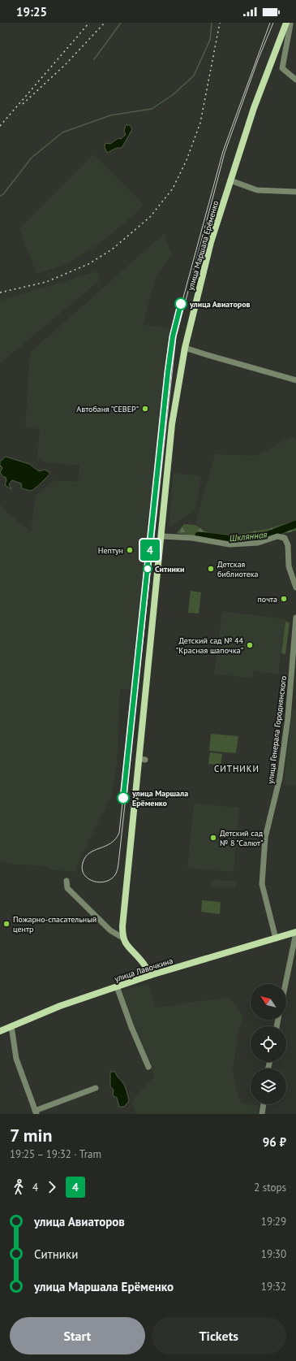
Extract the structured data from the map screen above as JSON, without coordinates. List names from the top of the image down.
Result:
{
  "streets": {
    "main road": ["улица Маршала Ерёменко", "улица Лавочкина"],
    "street": ["улица Генерала Городнянского"]
  },
  "crossings": [
    ["улица Генерала Городнянского", "улица Лавочкина"]
  ],
  "districts": ["СИТНИКИ"],
  "water": ["Шклянная"],
  "places": [
    "улица Авиаторов",
    "Автобаня \"СЕВЕР\"",
    "Нептун",
    "Ситники",
    "Детская библиотека",
    "почта",
    "Детский сад № 44 \"Красная шапочка\"",
    "улица Маршала Ерёменко",
    "Детский сад № 8 \"Салют\"",
    "Пожарно-спасательный центр"
  ],
  "lines": ["tram line 4"],
  "north": "top left",
  "page": {
    "status": "19:25",
    "on_map": "4",
    "heading": ["7 min", "19:25 – 19:32 · Tram", "96 ₽"],
    "legs": ["4", "4", "2 stops"],
    "list": [
      {
        "name": "улица Авиаторов",
        "value": "19:29"
      },
      {
        "name": "Ситники",
        "value": "19:30"
      },
      {
        "name": "улица Маршала Ерёменко",
        "value": "19:32"
      }
    ],
    "buttons": ["Start", "Tickets"]
  }
}
